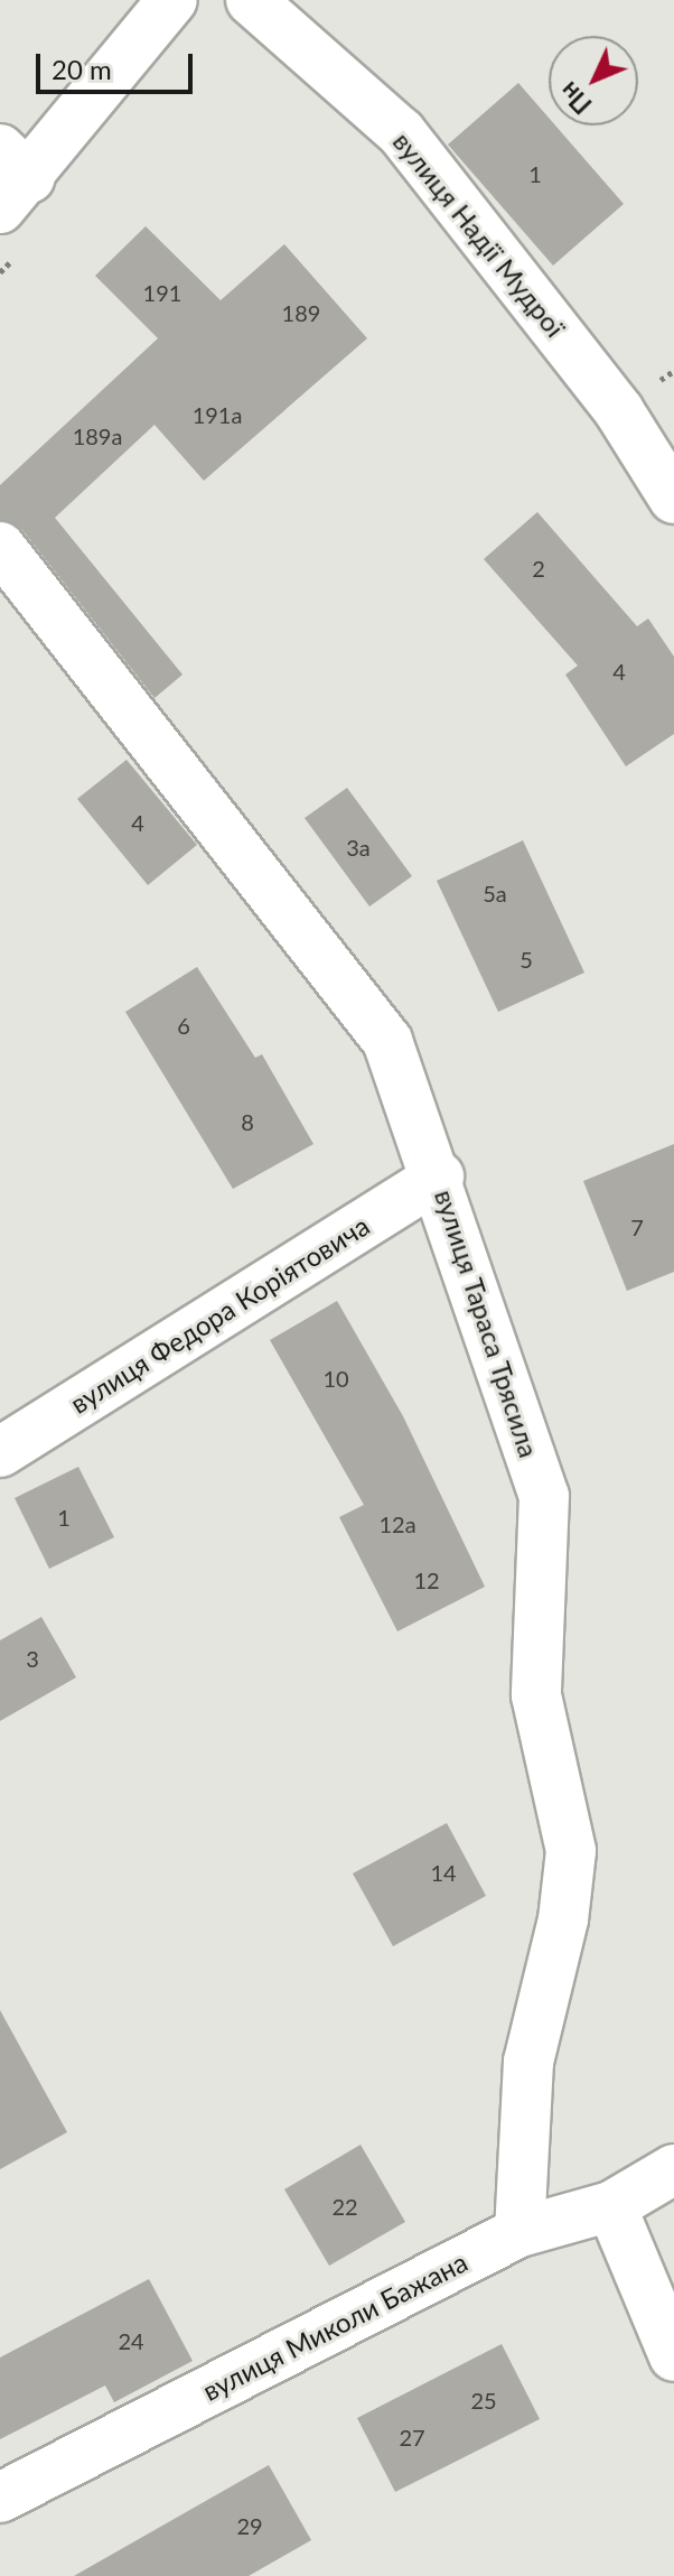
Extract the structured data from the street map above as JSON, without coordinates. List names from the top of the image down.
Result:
{
  "streets": {
    "street": [
      "вулиця Надії Мудрої",
      "вулиця Федора Коріятовича",
      "вулиця Тараса Трясила",
      "вулиця Миколи Бажана"
    ]
  },
  "crossings": [
    ["вулиця Федора Коріятовича", "вулиця Тараса Трясила"],
    ["вулиця Тараса Трясила", "вулиця Миколи Бажана"]
  ],
  "house_numbers": [
    "1",
    "191",
    "189",
    "191а",
    "189а",
    "2",
    "4",
    "4",
    "3а",
    "5а",
    "5",
    "6",
    "8",
    "7",
    "10",
    "1",
    "12а",
    "12",
    "3",
    "14",
    "22",
    "24",
    "25",
    "27",
    "29"
  ],
  "scale_bar": "20 m",
  "north": "bottom left"
}
